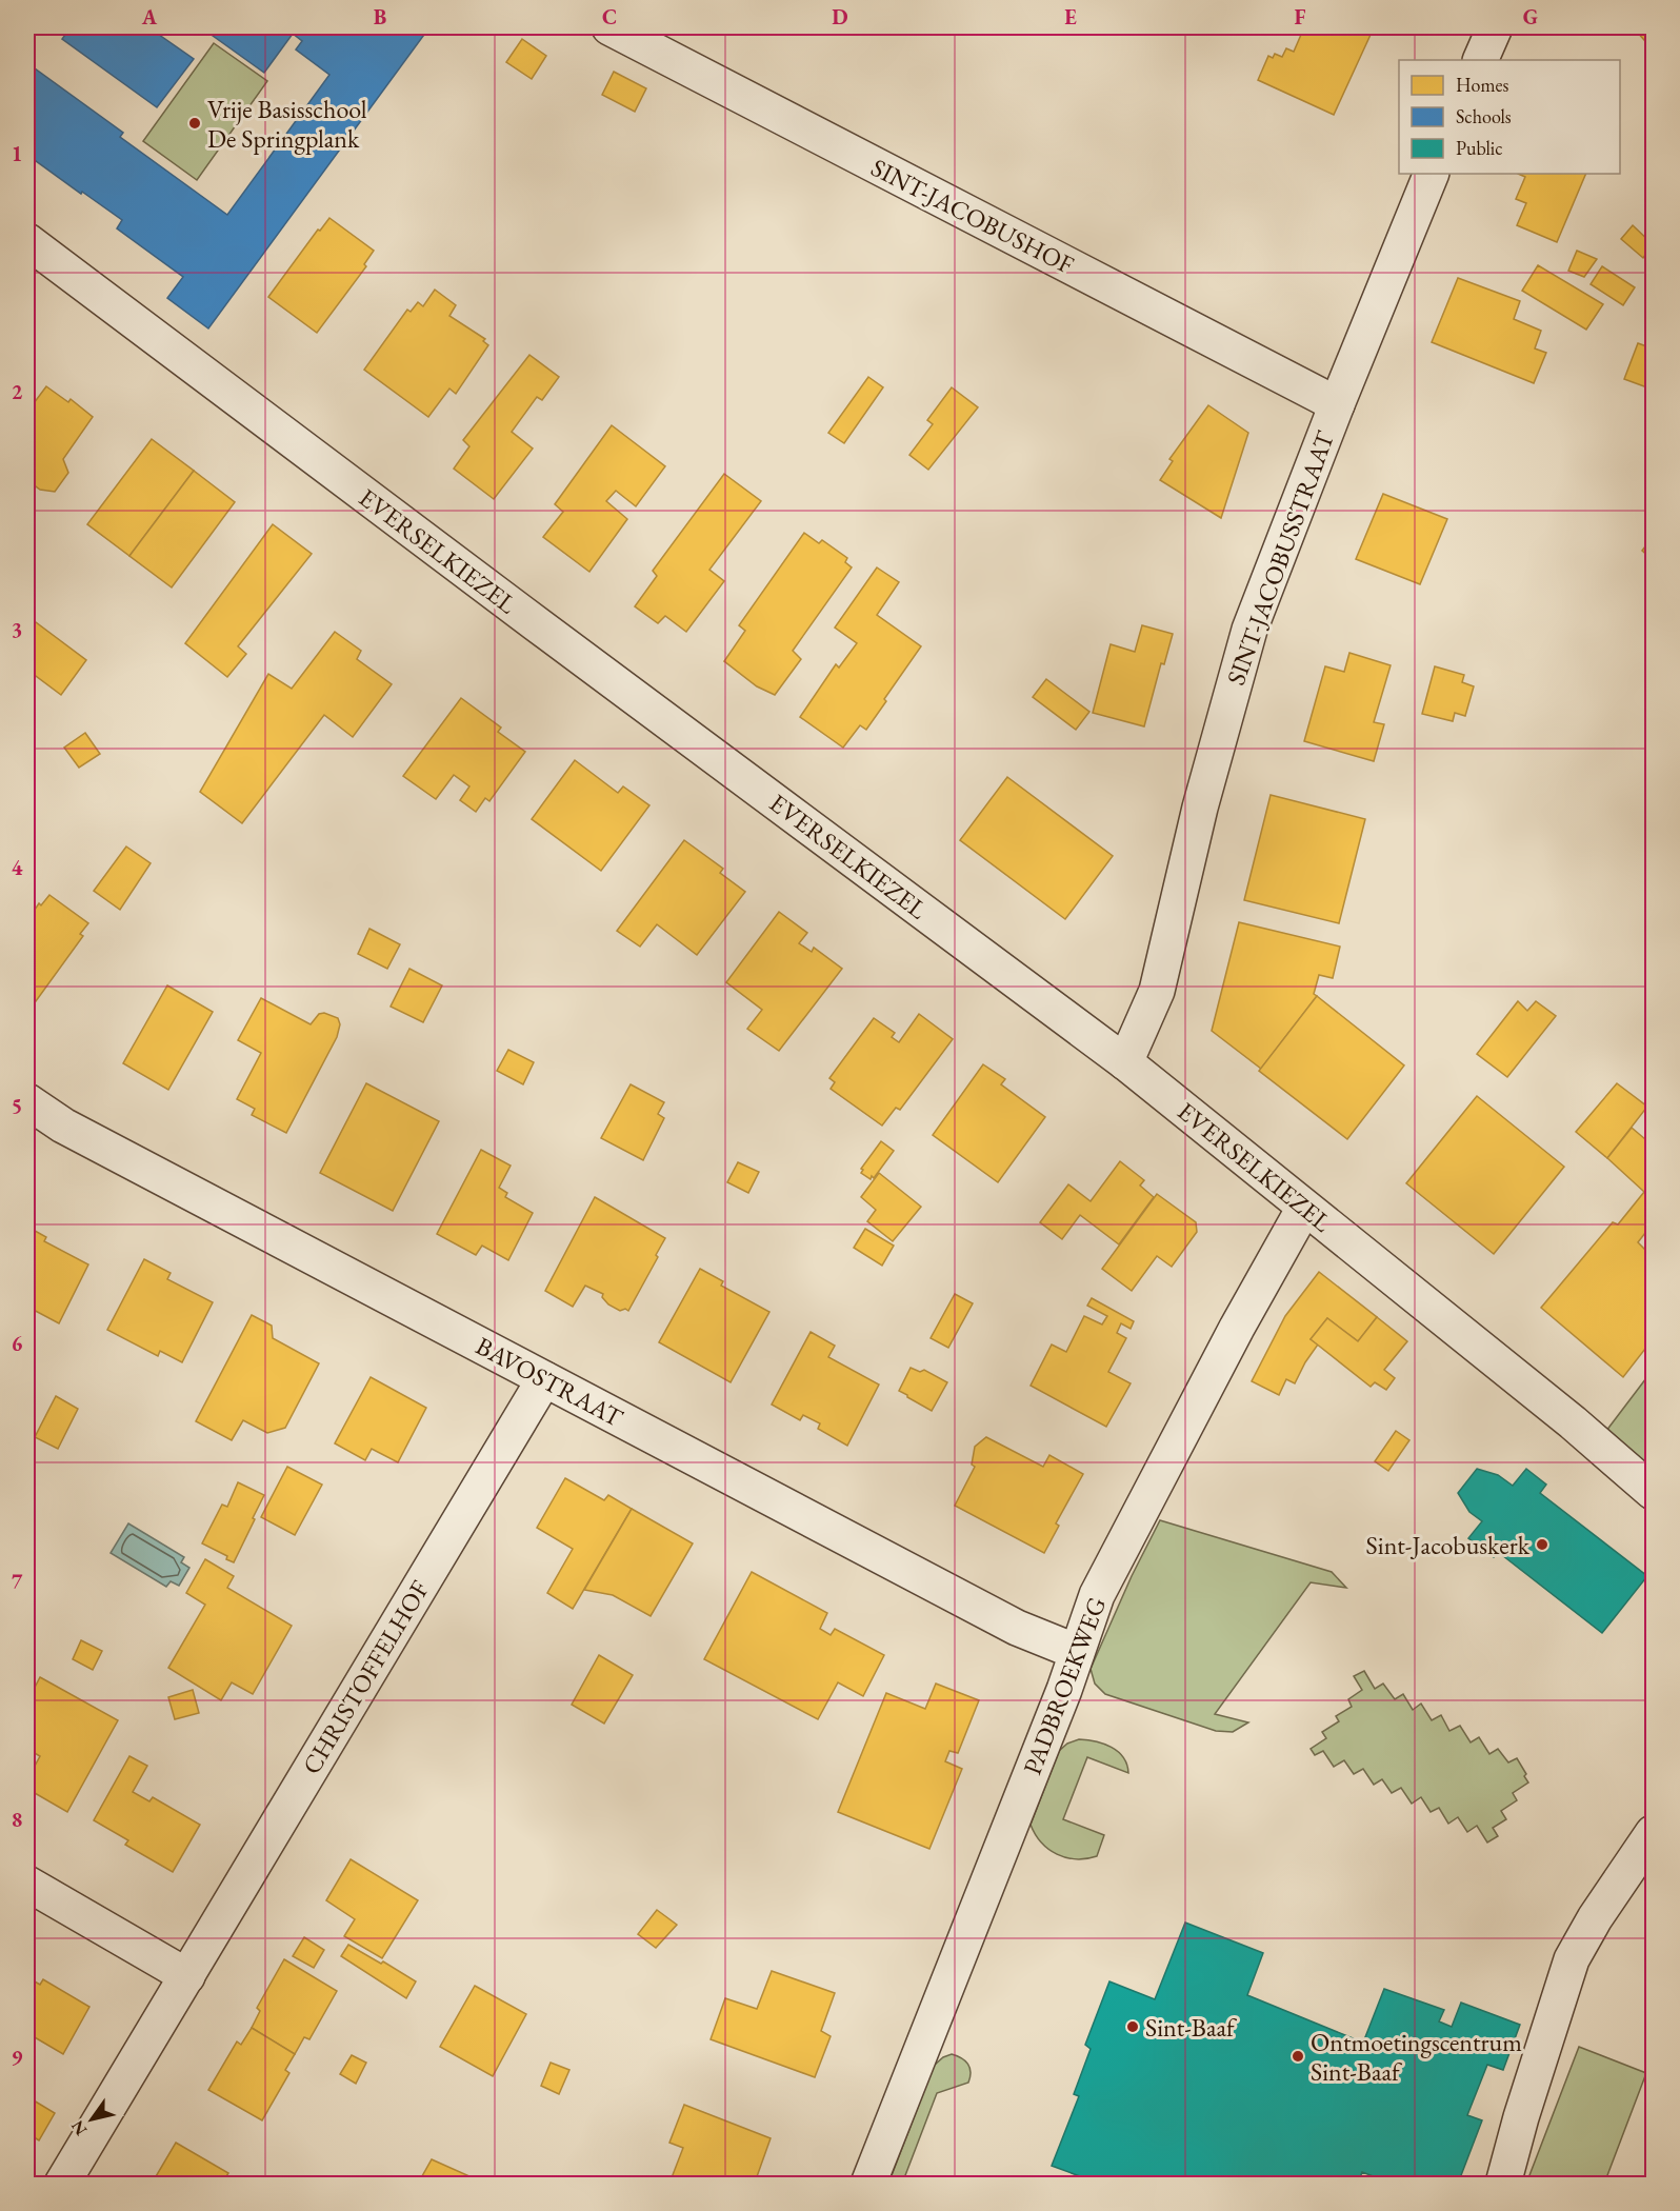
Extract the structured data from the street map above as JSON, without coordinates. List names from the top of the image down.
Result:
{
  "streets": {
    "street": [
      "SINT-JACOBUSHOF",
      "EVERSELKIEZEL",
      "SINT-JACOBUSSTRAAT",
      "BAVOSTRAAT",
      "CHRISTOFFELHOF",
      "PADBROEKWEG"
    ]
  },
  "crossings": [
    ["SINT-JACOBUSHOF", "SINT-JACOBUSSTRAAT"],
    ["EVERSELKIEZEL", "SINT-JACOBUSSTRAAT"],
    ["EVERSELKIEZEL", "PADBROEKWEG"],
    ["BAVOSTRAAT", "CHRISTOFFELHOF"],
    ["BAVOSTRAAT", "PADBROEKWEG"]
  ],
  "places": [
    "Vrije Basisschool De Springplank",
    "Sint-Jacobuskerk",
    "Sint-Baaf",
    "Ontmoetingscentrum Sint-Baaf"
  ],
  "legend": ["Homes", "Schools", "Public"],
  "north": "bottom left",
  "grid": {
    "columns": [
      "A",
      "B",
      "C",
      "D",
      "E",
      "F",
      "G"
    ],
    "rows": [
      "1",
      "2",
      "3",
      "4",
      "5",
      "6",
      "7",
      "8",
      "9"
    ]
  }
}
